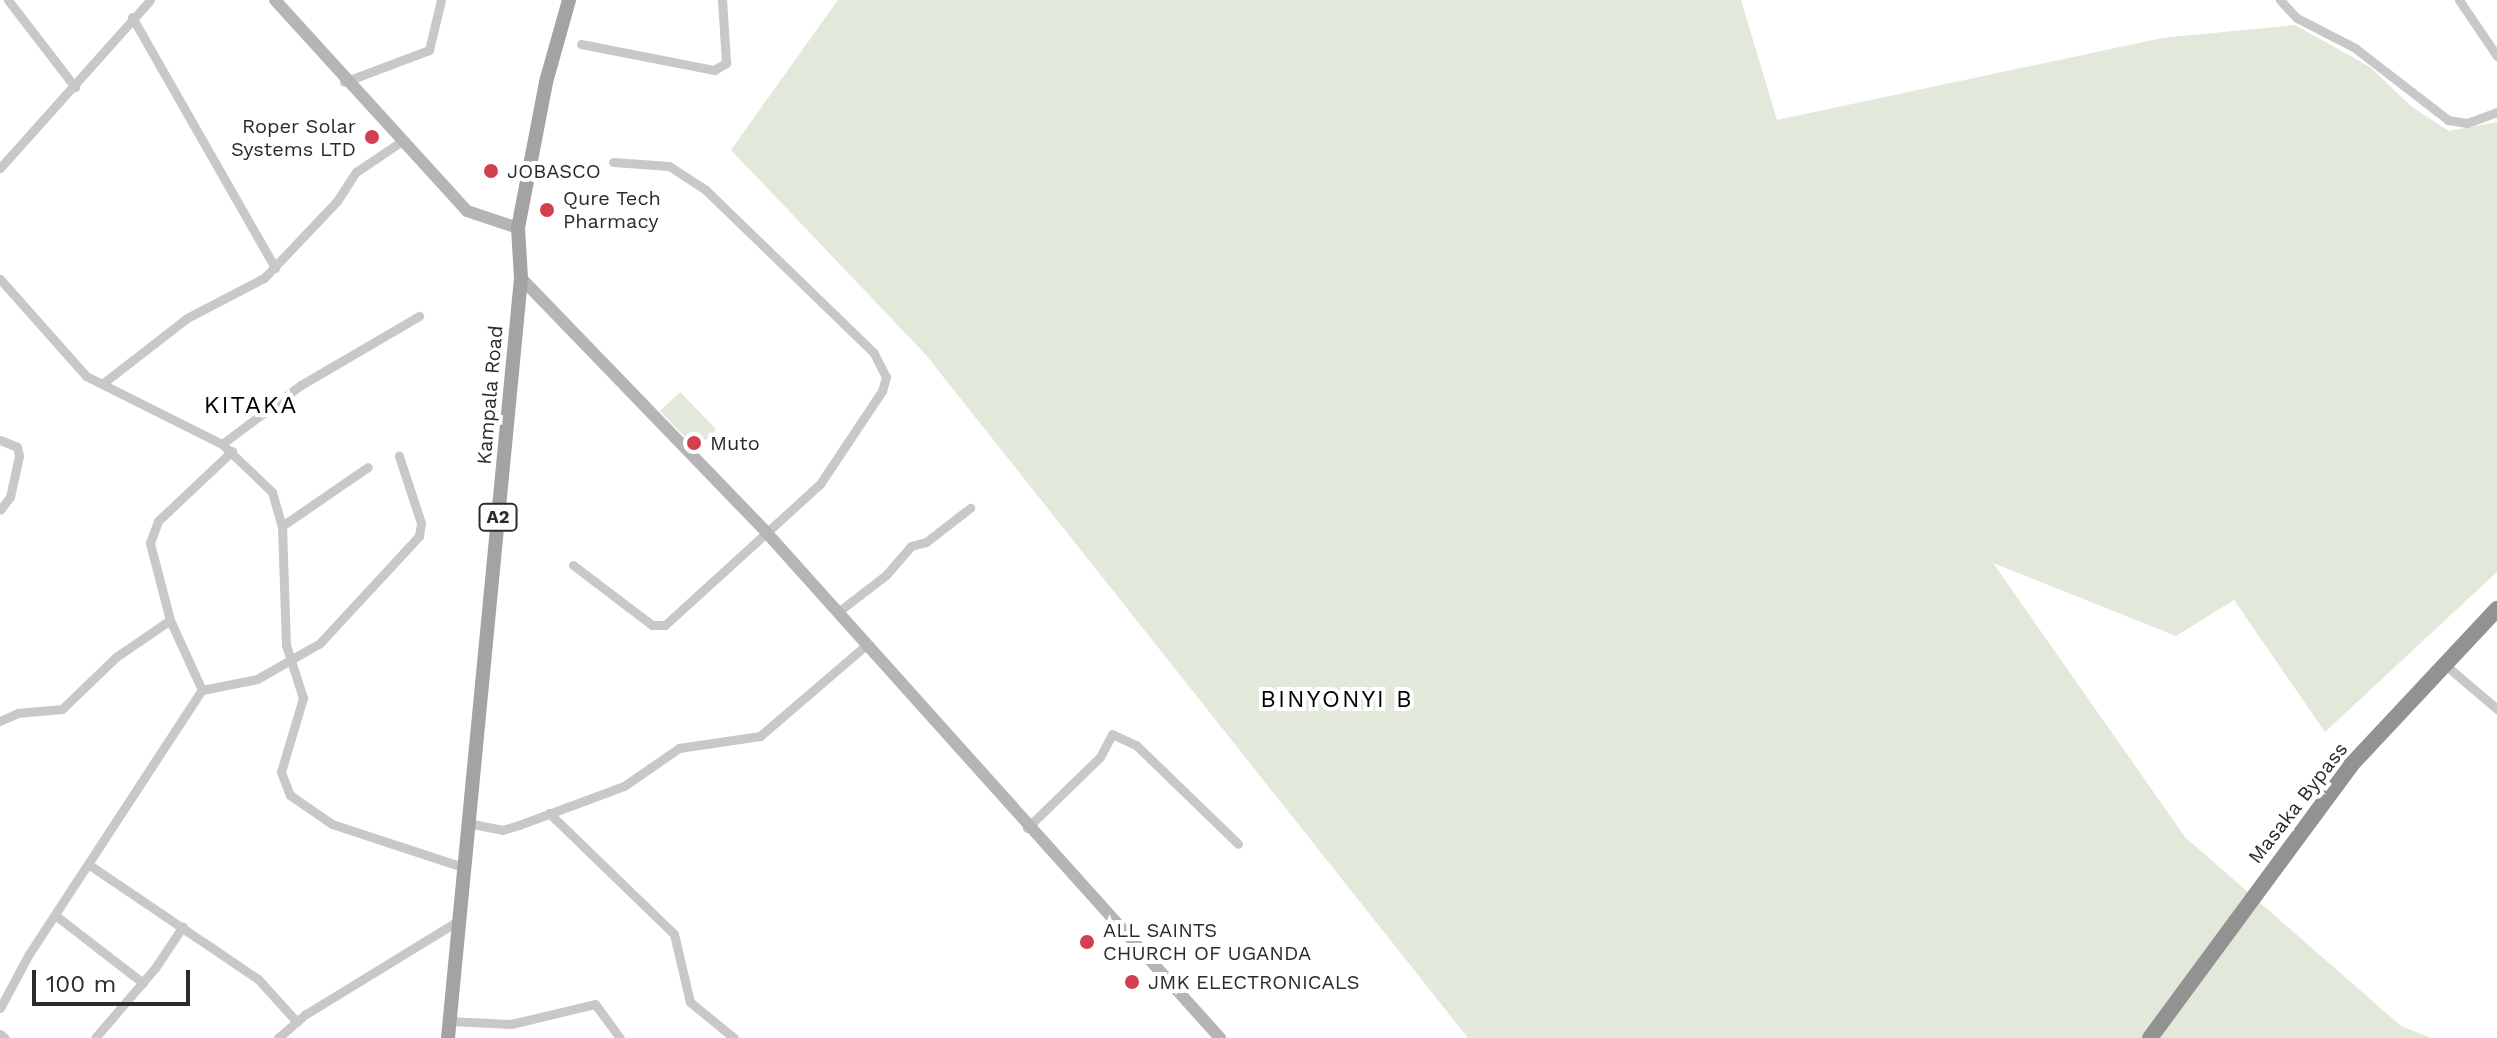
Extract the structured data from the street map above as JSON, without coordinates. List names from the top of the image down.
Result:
{
  "streets": {
    "highway": ["Masaka Bypass"],
    "main road": ["Kampala Road", "A2"]
  },
  "districts": ["KITAKA", "BINYONYI B"],
  "places": [
    "Roper Solar Systems LTD",
    "JOBASCO",
    "Qure Tech Pharmacy",
    "Muto",
    "ALL SAINTS CHURCH OF UGANDA",
    "JMK ELECTRONICALS"
  ],
  "scale_bar": "100 m"
}
